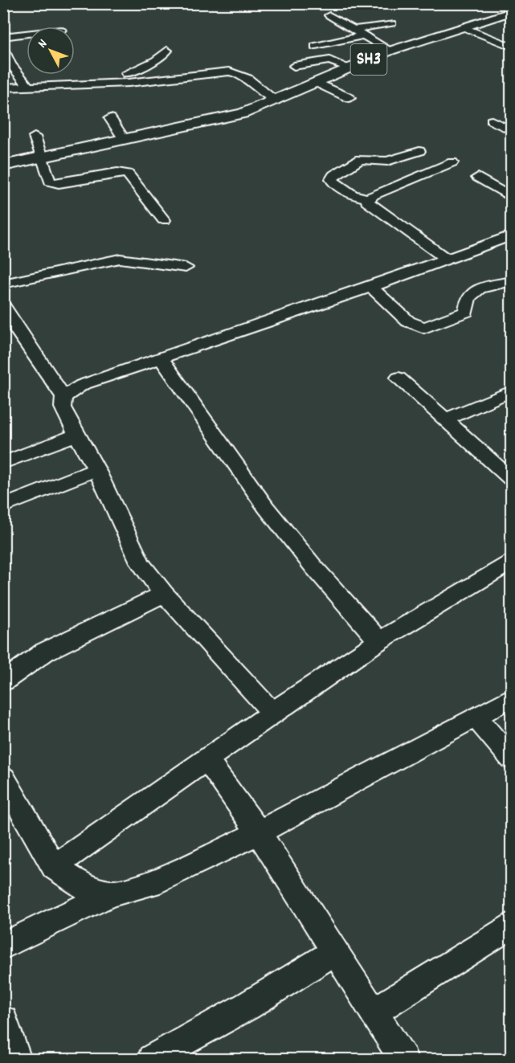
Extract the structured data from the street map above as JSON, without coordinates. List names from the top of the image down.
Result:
{
  "streets": {
    "main road": ["SH3"]
  },
  "north": "top left"
}
